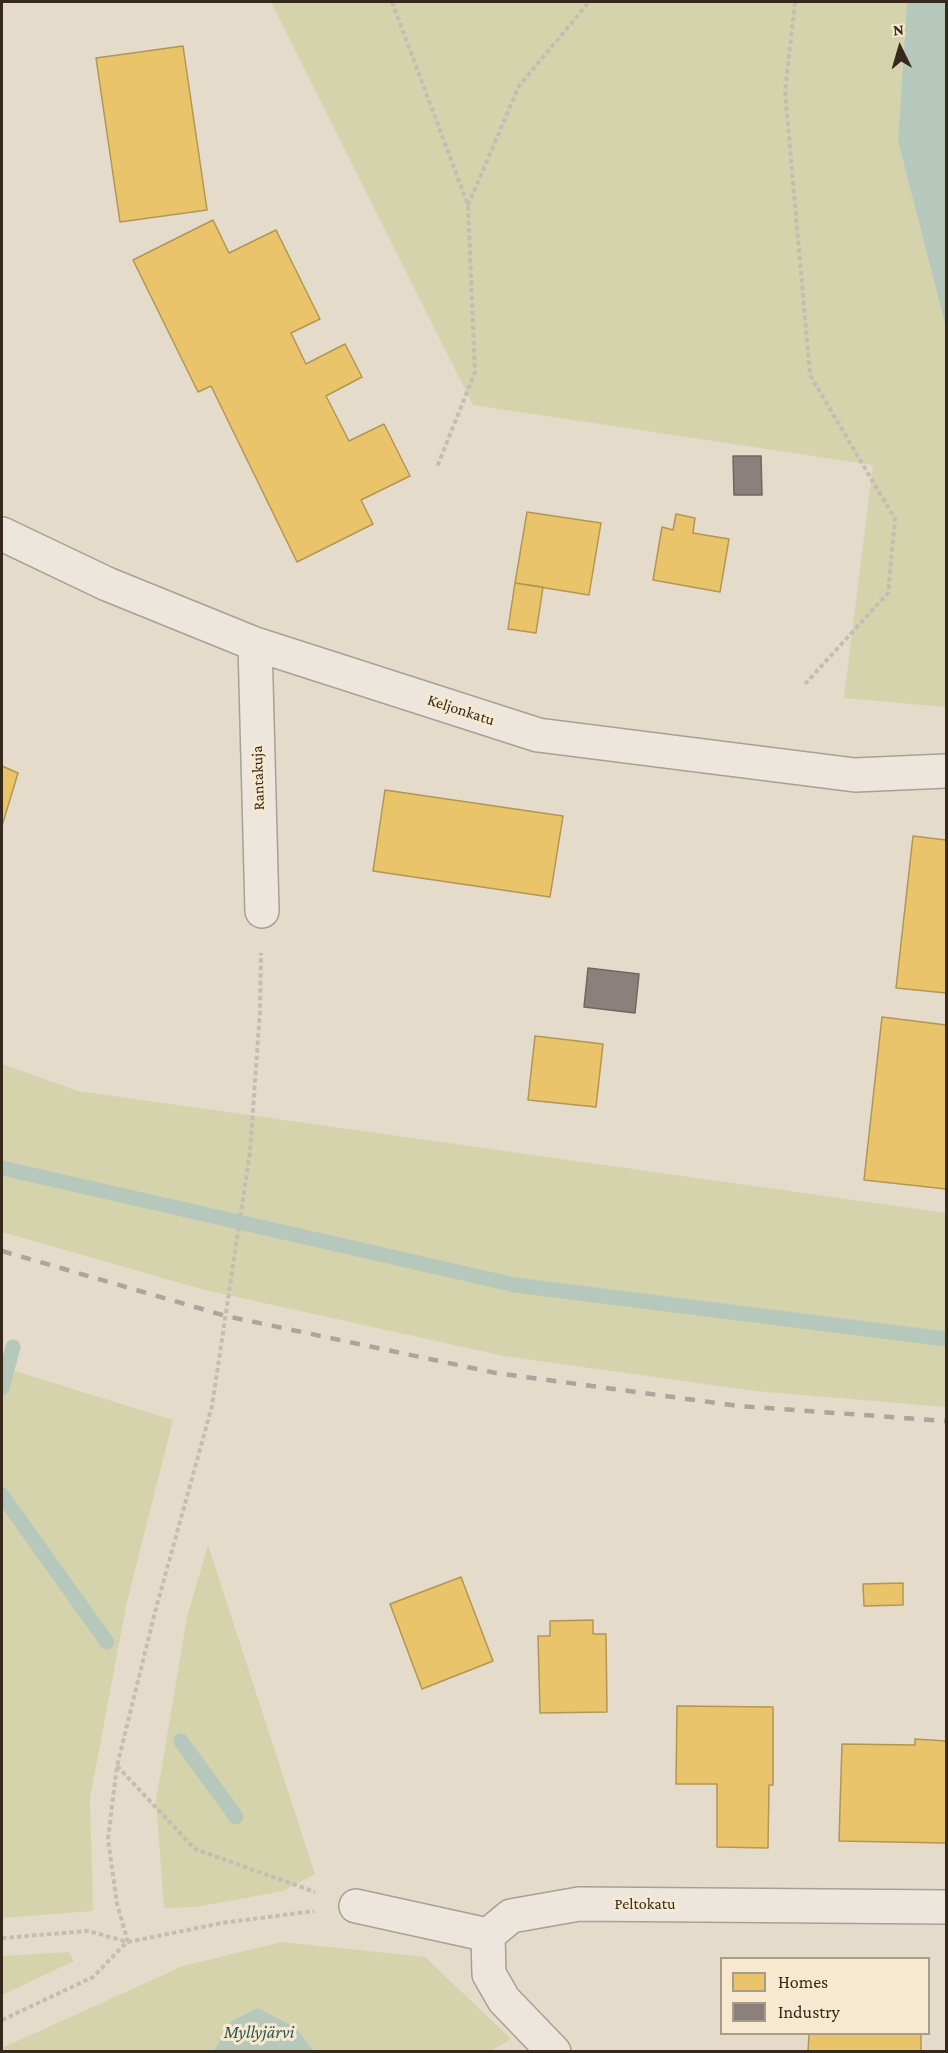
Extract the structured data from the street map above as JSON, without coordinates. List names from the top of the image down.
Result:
{
  "streets": {
    "street": ["Keljonkatu", "Rantakuja", "Peltokatu"]
  },
  "crossings": [
    ["Keljonkatu", "Rantakuja"]
  ],
  "water": ["Myllyjärvi"],
  "legend": ["Homes", "Industry"],
  "north": "top"
}
